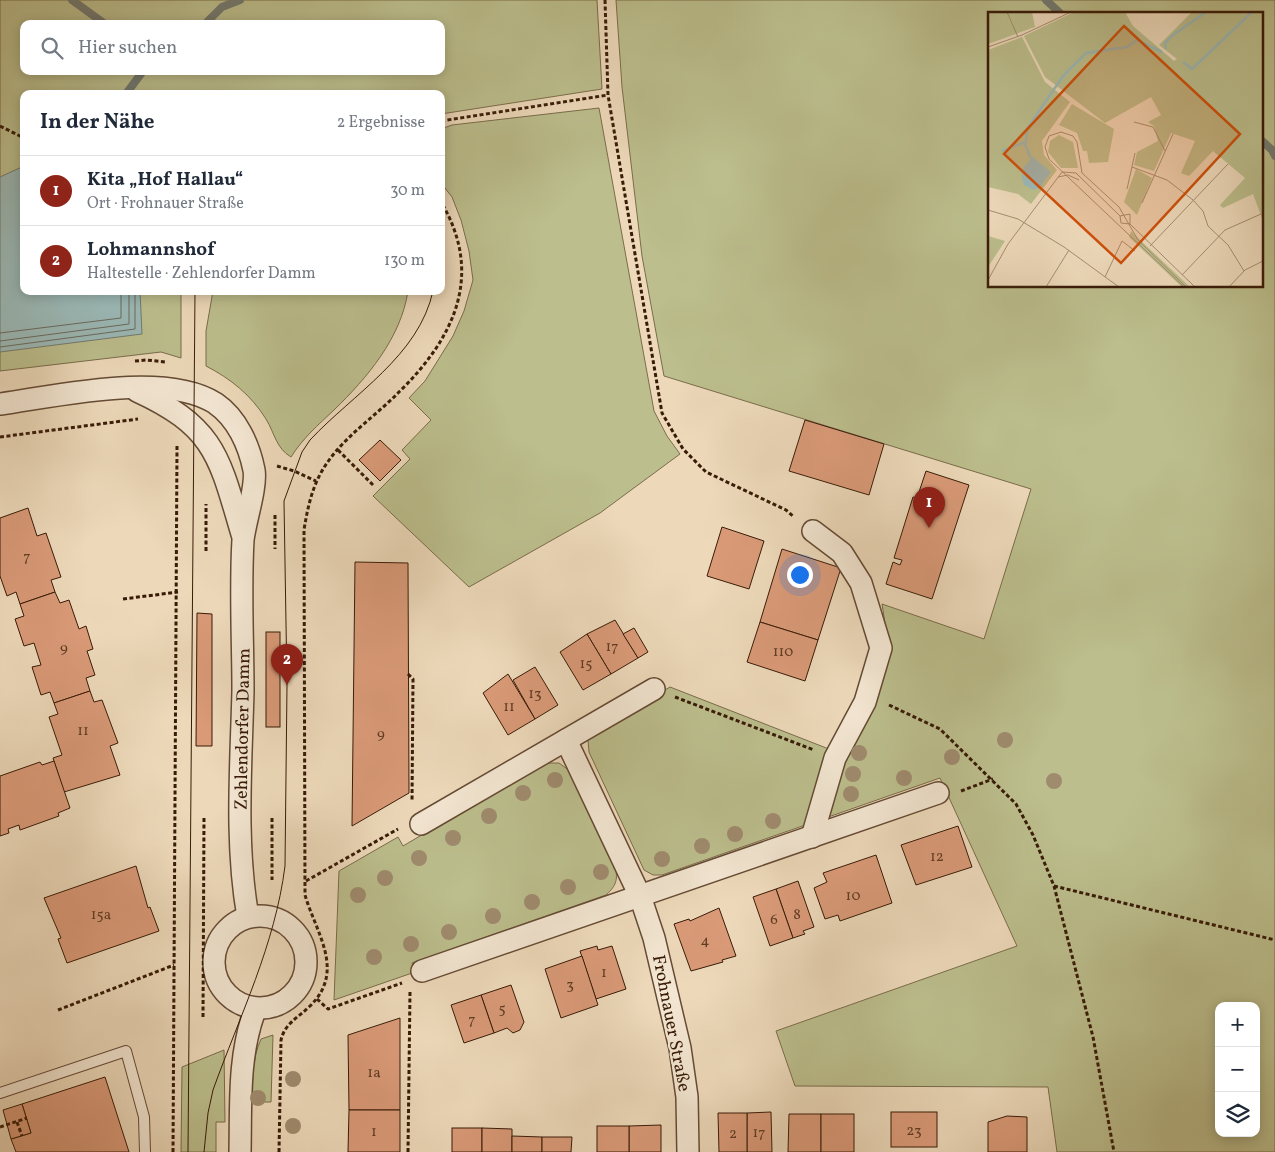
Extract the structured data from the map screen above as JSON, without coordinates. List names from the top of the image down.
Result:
{
  "streets": {
    "street": ["Zehlendorfer Damm", "Frohnauer Straße"]
  },
  "house_numbers": [
    "7",
    "17",
    "9",
    "110",
    "15",
    "13",
    "11",
    "11",
    "9",
    "12",
    "10",
    "15a",
    "8",
    "6",
    "4",
    "1",
    "3",
    "5",
    "7",
    "1a",
    "23",
    "1",
    "17",
    "2"
  ],
  "page": {
    "search": "Hier suchen",
    "heading": ["In der Nähe", "2 Ergebnisse"],
    "list": [
      {
        "mark": "1",
        "name": "Kita „Hof Hallau“",
        "note": "Ort · Frohnauer Straße",
        "value": "30 m"
      },
      {
        "mark": "2",
        "name": "Lohmannshof",
        "note": "Haltestelle · Zehlendorfer Damm",
        "value": "130 m"
      }
    ],
    "pins": ["1", "2"],
    "map_buttons": ["+", "−"]
  }
}
